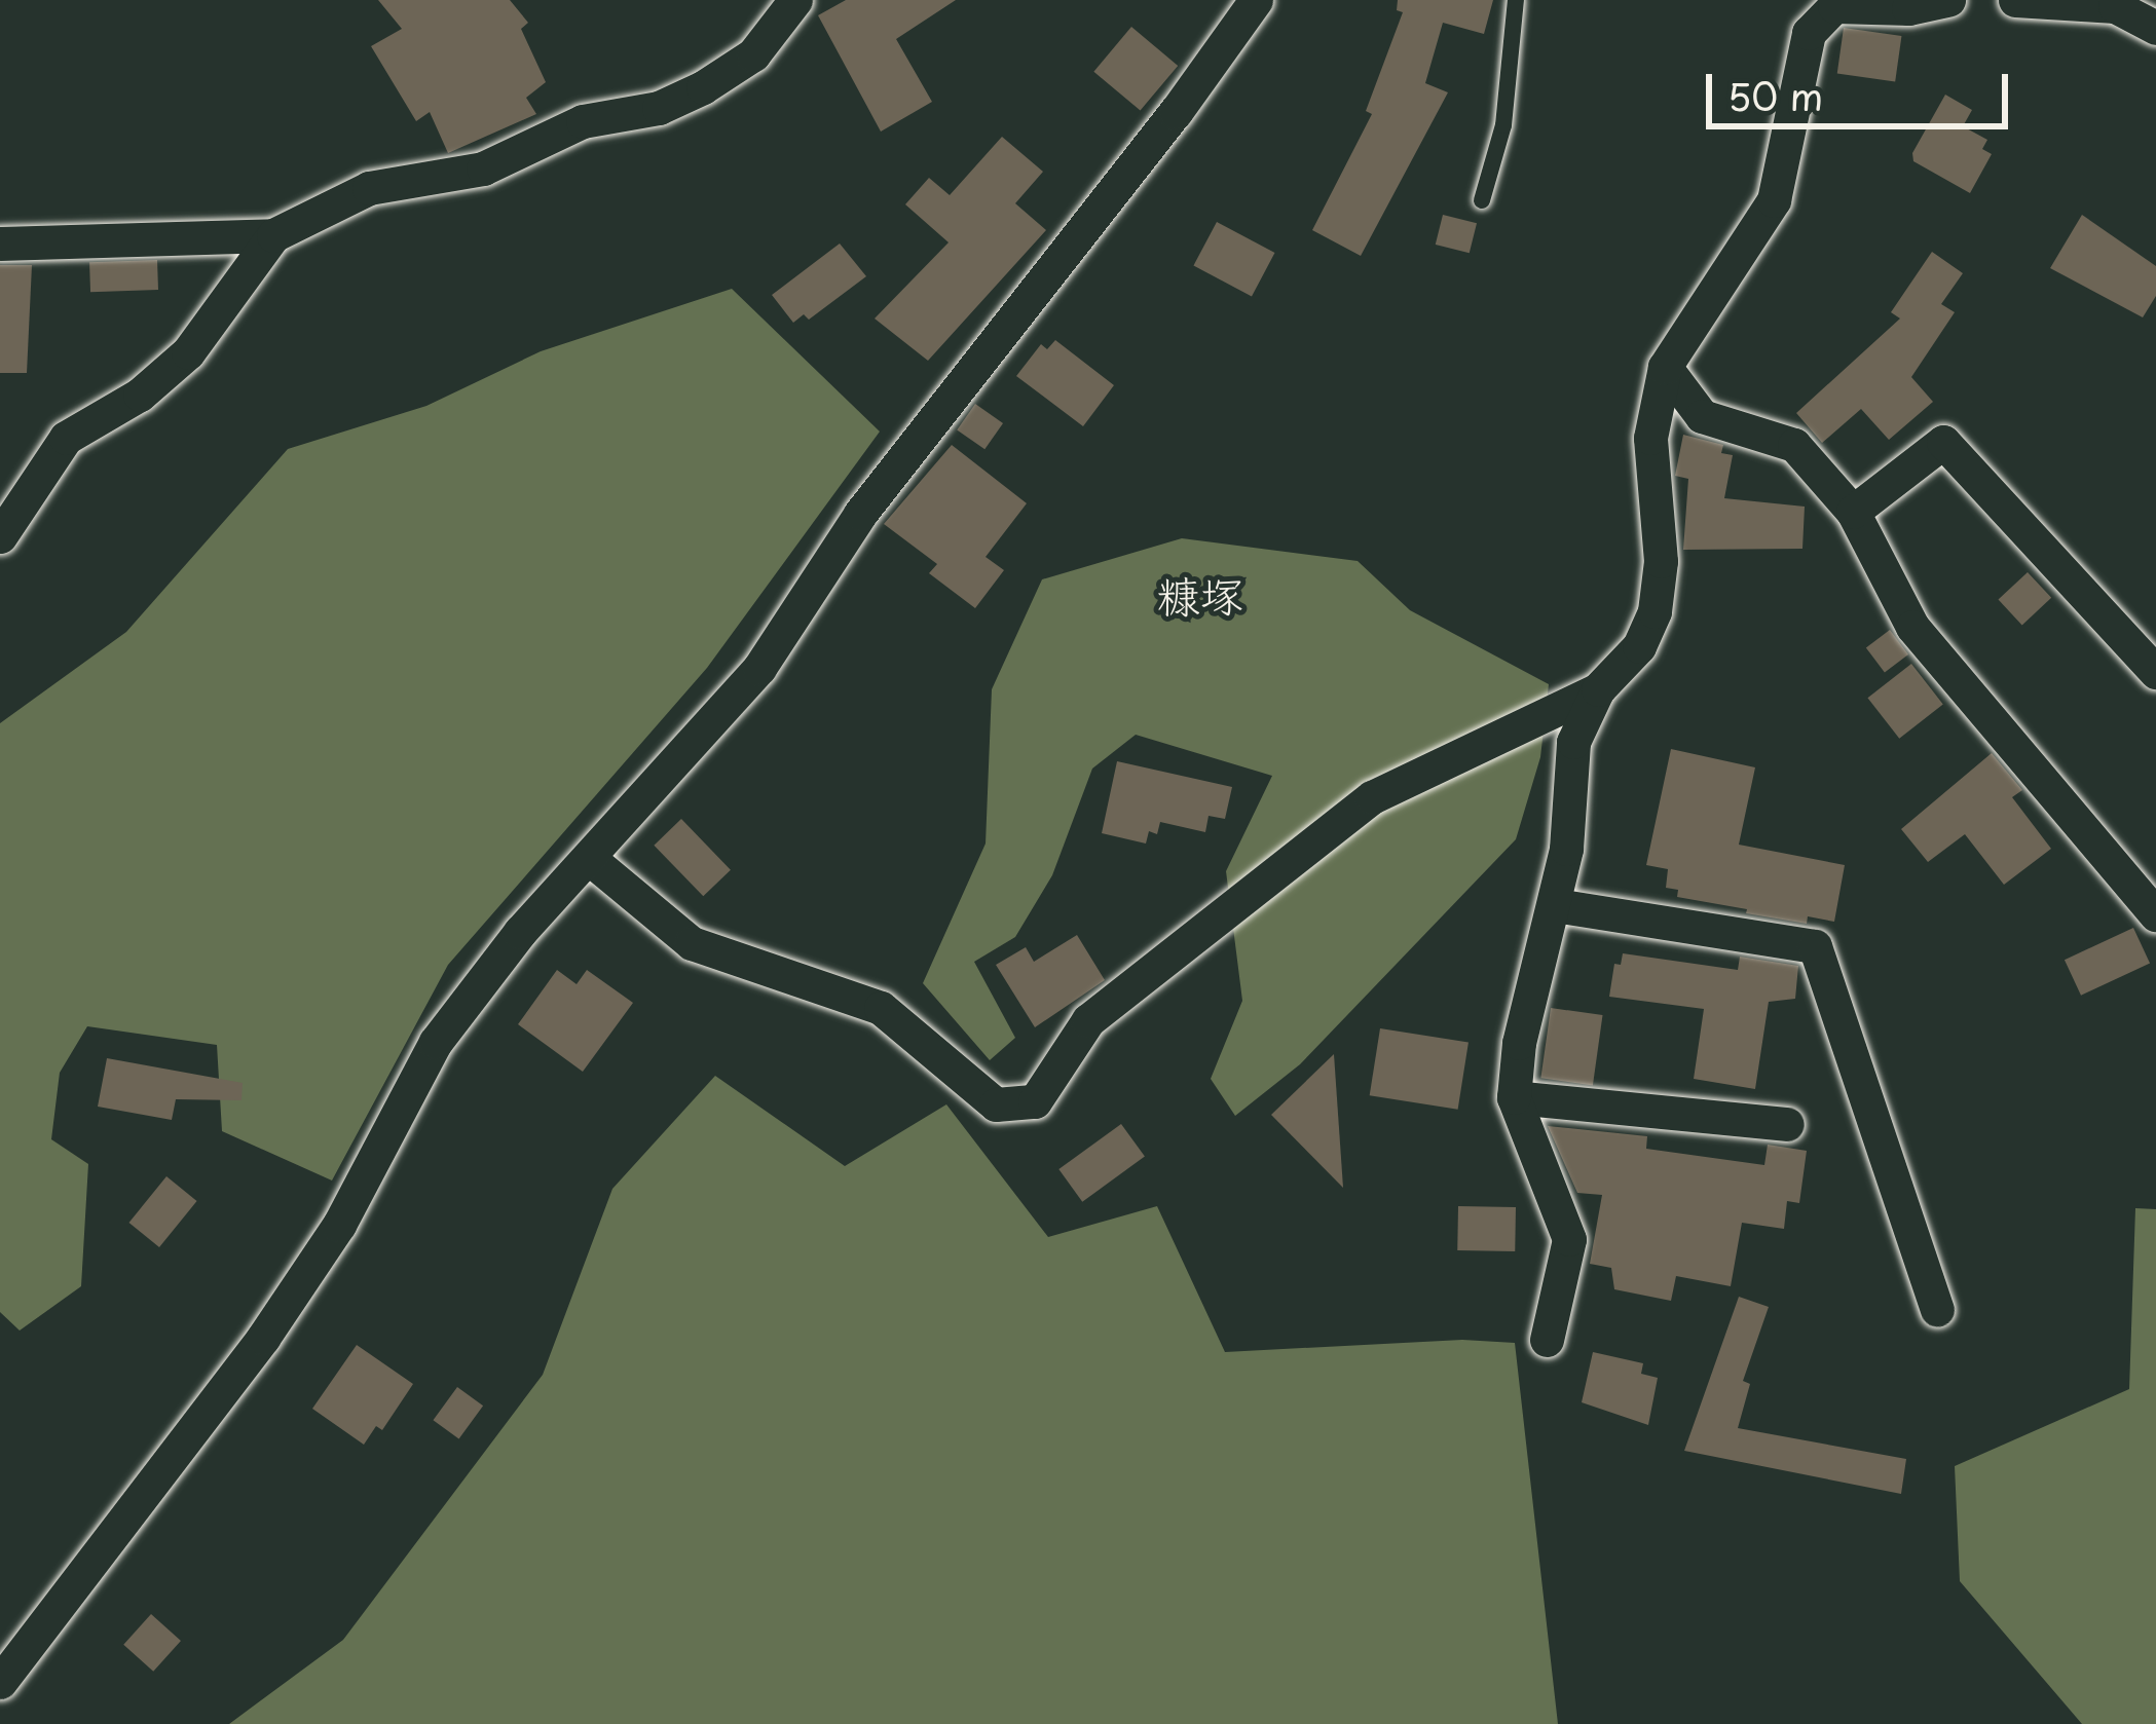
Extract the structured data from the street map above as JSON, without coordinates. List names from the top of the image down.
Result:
{
  "districts": ["糠塚"],
  "scale_bar": "50 m"
}
